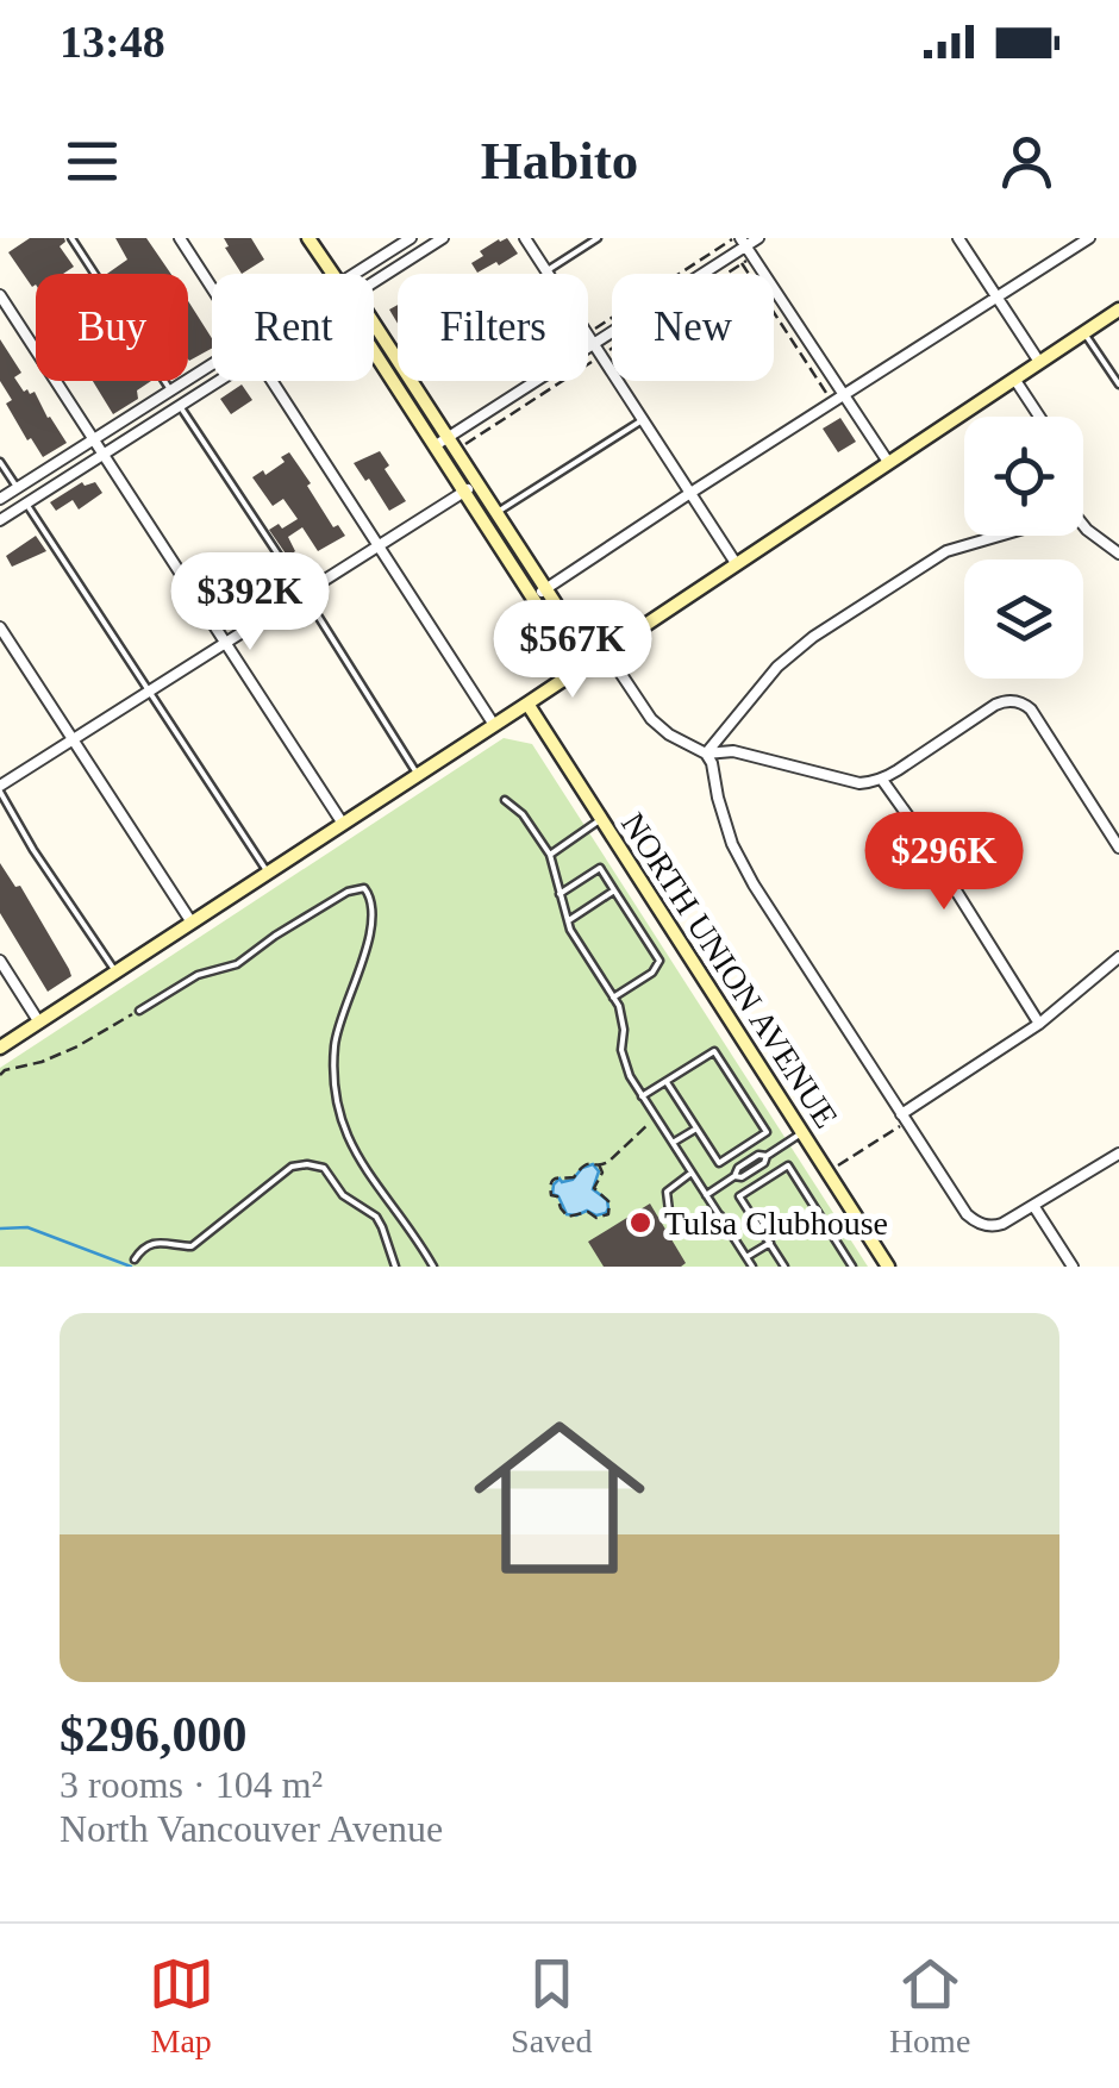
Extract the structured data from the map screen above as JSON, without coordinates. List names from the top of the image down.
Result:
{
  "streets": {
    "street": ["NORTH UNION AVENUE"]
  },
  "places": ["Tulsa Clubhouse"],
  "page": {
    "status": "13:48",
    "header": "Habito",
    "chip": [
      "Buy",
      "Rent",
      "Filters",
      "New"
    ],
    "price": ["$392K", "$567K", "$296K"],
    "list": [
      {
        "name": "$296,000",
        "note": "3 rooms · 104 m² · North Vancouver Avenue"
      }
    ],
    "tabs": ["Map", "Saved", "Home"]
  }
}
